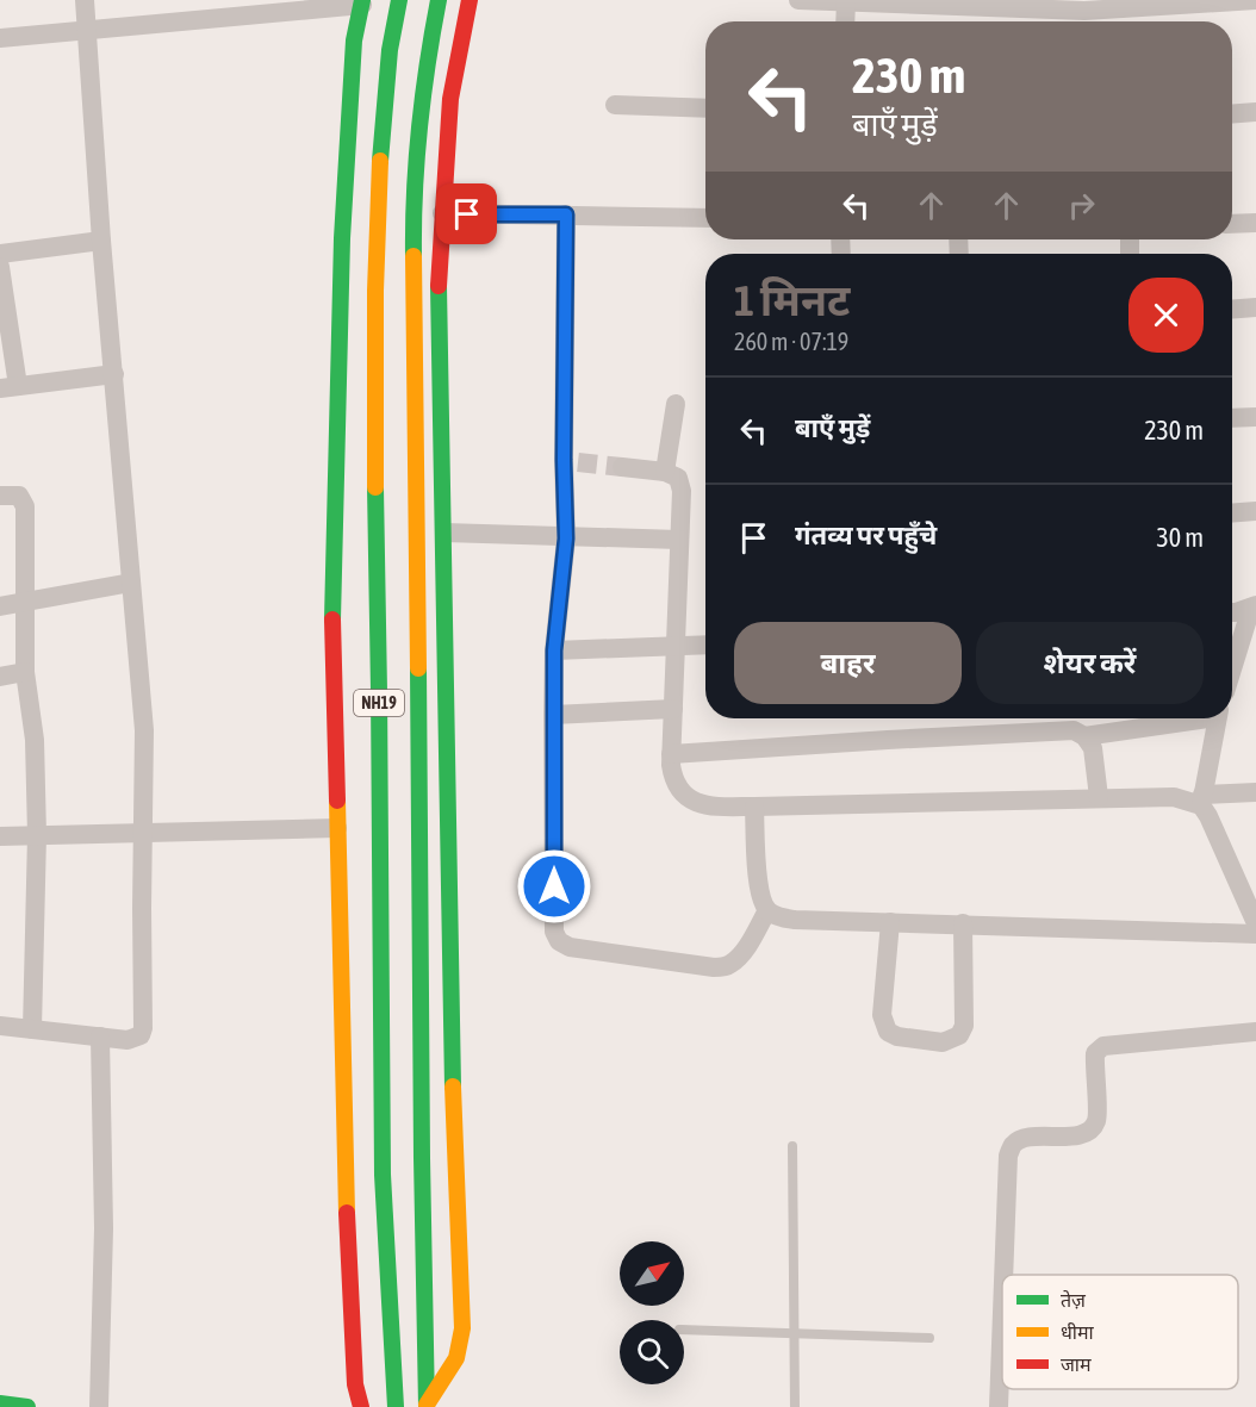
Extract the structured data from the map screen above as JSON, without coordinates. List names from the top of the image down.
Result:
{
  "streets": {
    "main road": ["NH19"]
  },
  "legend": ["तेज़", "धीमा", "जाम"],
  "north": "top right",
  "page": {
    "turn": ["230 m", "बाएँ मुड़ें"],
    "heading": ["1 मिनट", "260 m · 07:19"],
    "list": [
      {
        "name": "बाएँ मुड़ें",
        "value": "230 m"
      },
      {
        "name": "गंतव्य पर पहुँचे",
        "value": "30 m"
      }
    ],
    "buttons": ["बाहर", "शेयर करें"]
  }
}
